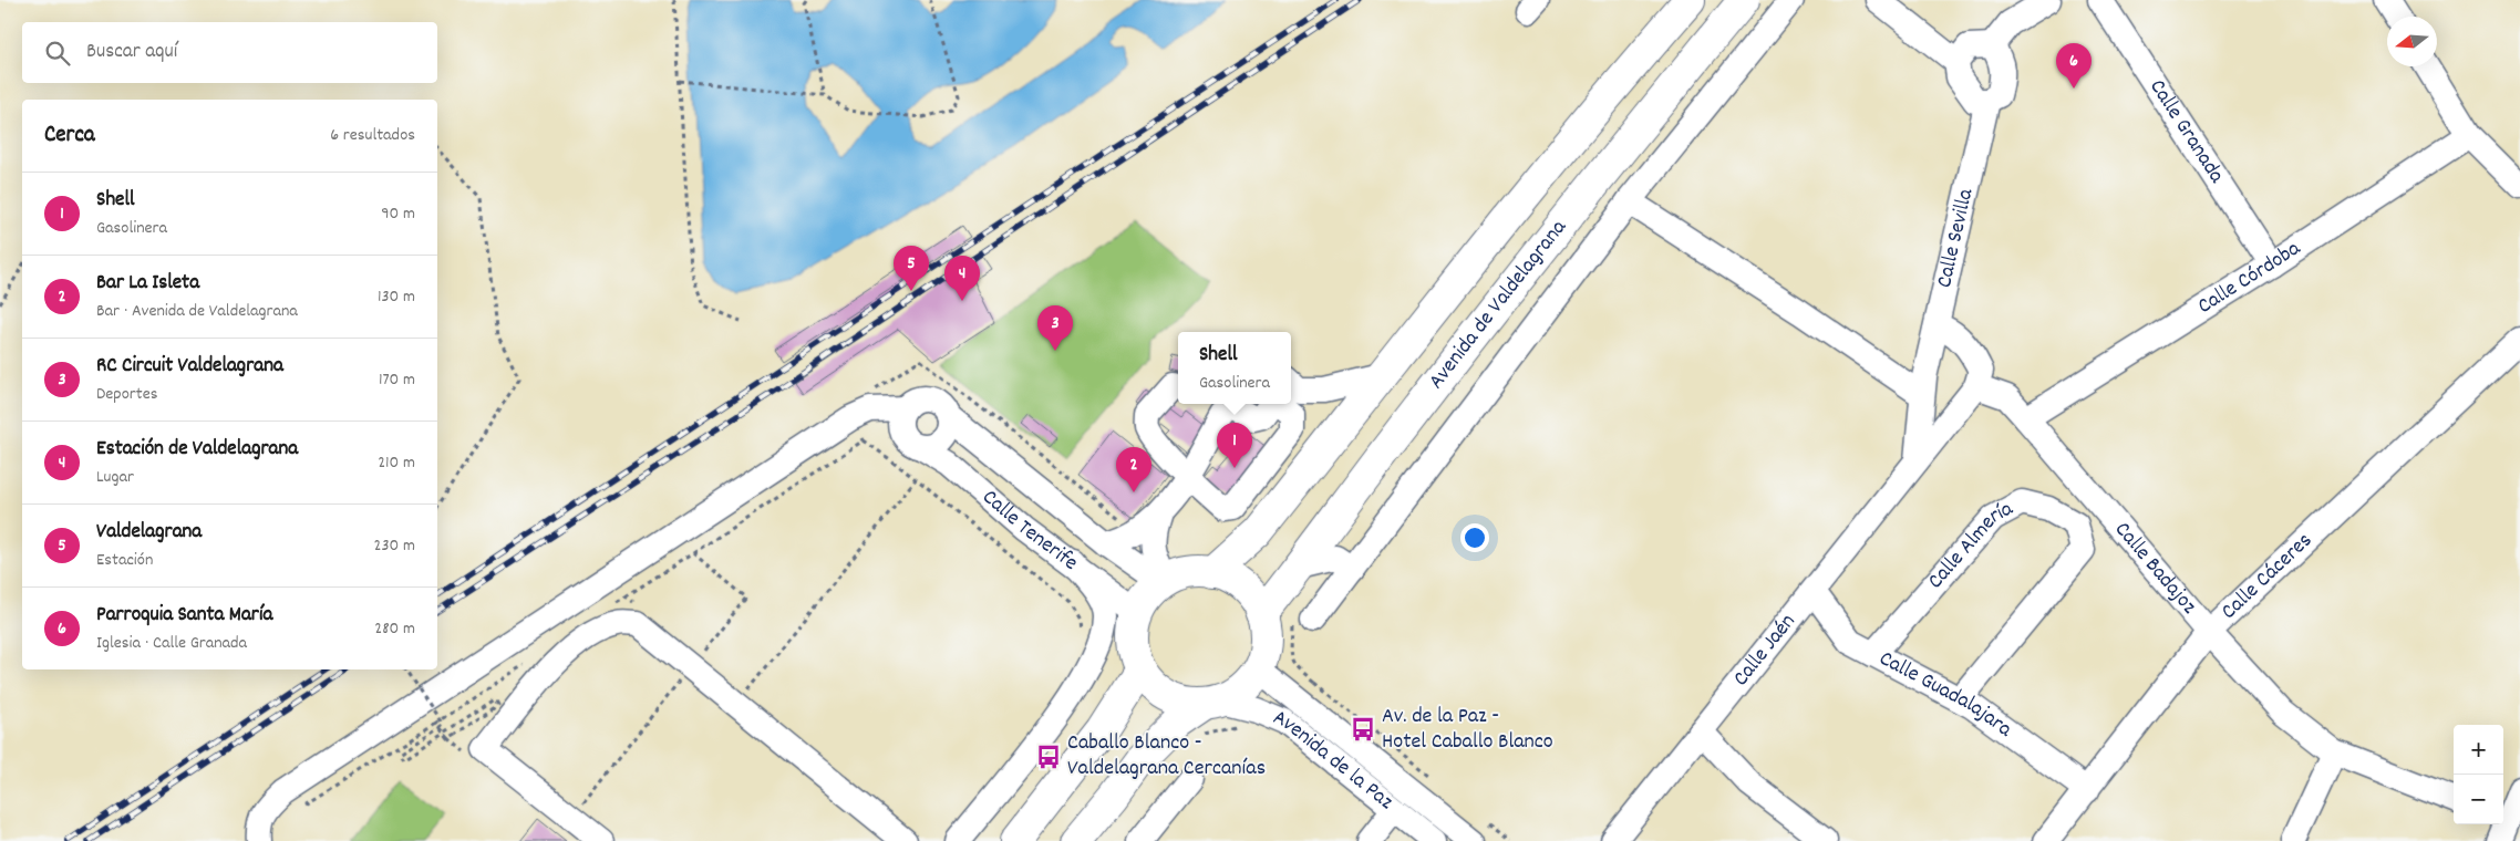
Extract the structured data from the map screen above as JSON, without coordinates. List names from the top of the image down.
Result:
{
  "streets": {
    "main road": ["Avenida de Valdelagrana"],
    "street": [
      "Calle Granada",
      "Calle Sevilla",
      "Calle Córdoba",
      "Calle Tenerife",
      "Calle Almería",
      "Calle Badajoz",
      "Calle Cáceres",
      "Calle Jaén",
      "Calle Guadalajara",
      "Avenida de la Paz"
    ]
  },
  "crossings": [
    ["Calle Granada", "Calle Córdoba"],
    ["Calle Córdoba", "Calle Badajoz"],
    ["Avenida de Valdelagrana", "Calle Tenerife"],
    ["Avenida de Valdelagrana", "Avenida de la Paz"],
    ["Calle Tenerife", "Avenida de la Paz"],
    ["Calle Almería", "Calle Guadalajara"],
    ["Calle Badajoz", "Calle Cáceres"],
    ["Calle Badajoz", "Calle Jaén"],
    ["Calle Cáceres", "Calle Guadalajara"],
    ["Calle Jaén", "Calle Guadalajara"]
  ],
  "places": {
    "bus stop": ["Av. de la Paz - Hotel Caballo Blanco", "Caballo Blanco - Valdelagrana Cercanías"]
  },
  "north": "left",
  "page": {
    "search": "Buscar aquí",
    "pins": [
      "6",
      "5",
      "4",
      "3",
      "1",
      "2"
    ],
    "heading": ["Cerca", "6 resultados"],
    "list": [
      {
        "mark": "1",
        "name": "Shell",
        "note": "Gasolinera",
        "value": "90 m"
      },
      {
        "mark": "2",
        "name": "Bar La Isleta",
        "note": "Bar · Avenida de Valdelagrana",
        "value": "130 m"
      },
      {
        "mark": "3",
        "name": "RC Circuit Valdelagrana",
        "note": "Deportes",
        "value": "170 m"
      },
      {
        "mark": "4",
        "name": "Estación de Valdelagrana",
        "note": "Lugar",
        "value": "210 m"
      },
      {
        "mark": "5",
        "name": "Valdelagrana",
        "note": "Estación",
        "value": "230 m"
      },
      {
        "mark": "6",
        "name": "Parroquia Santa María",
        "note": "Iglesia · Calle Granada",
        "value": "280 m"
      }
    ],
    "popup": ["Shell", "Gasolinera"],
    "map_buttons": ["+", "−"]
  }
}
